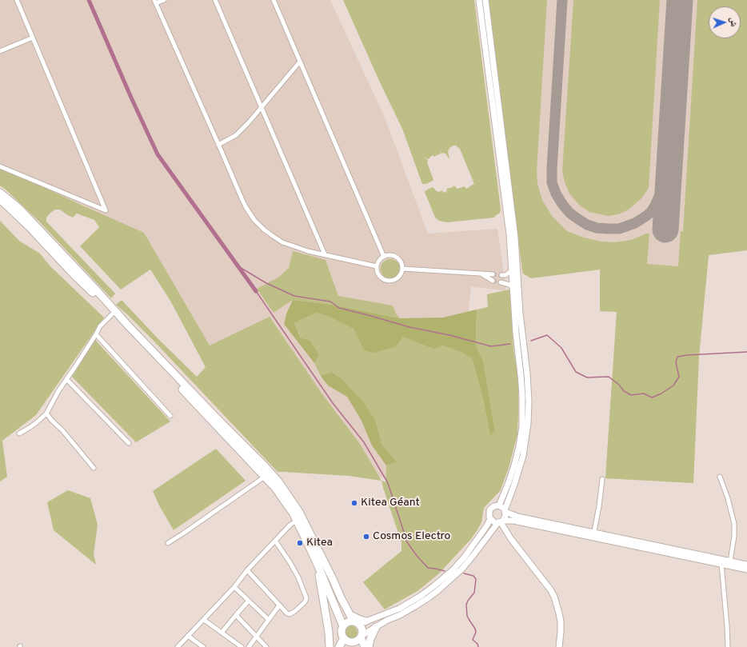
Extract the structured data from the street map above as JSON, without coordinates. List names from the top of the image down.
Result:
{
  "places": ["Kitea Géant", "Cosmos Electro", "Kitea"],
  "north": "right"
}
